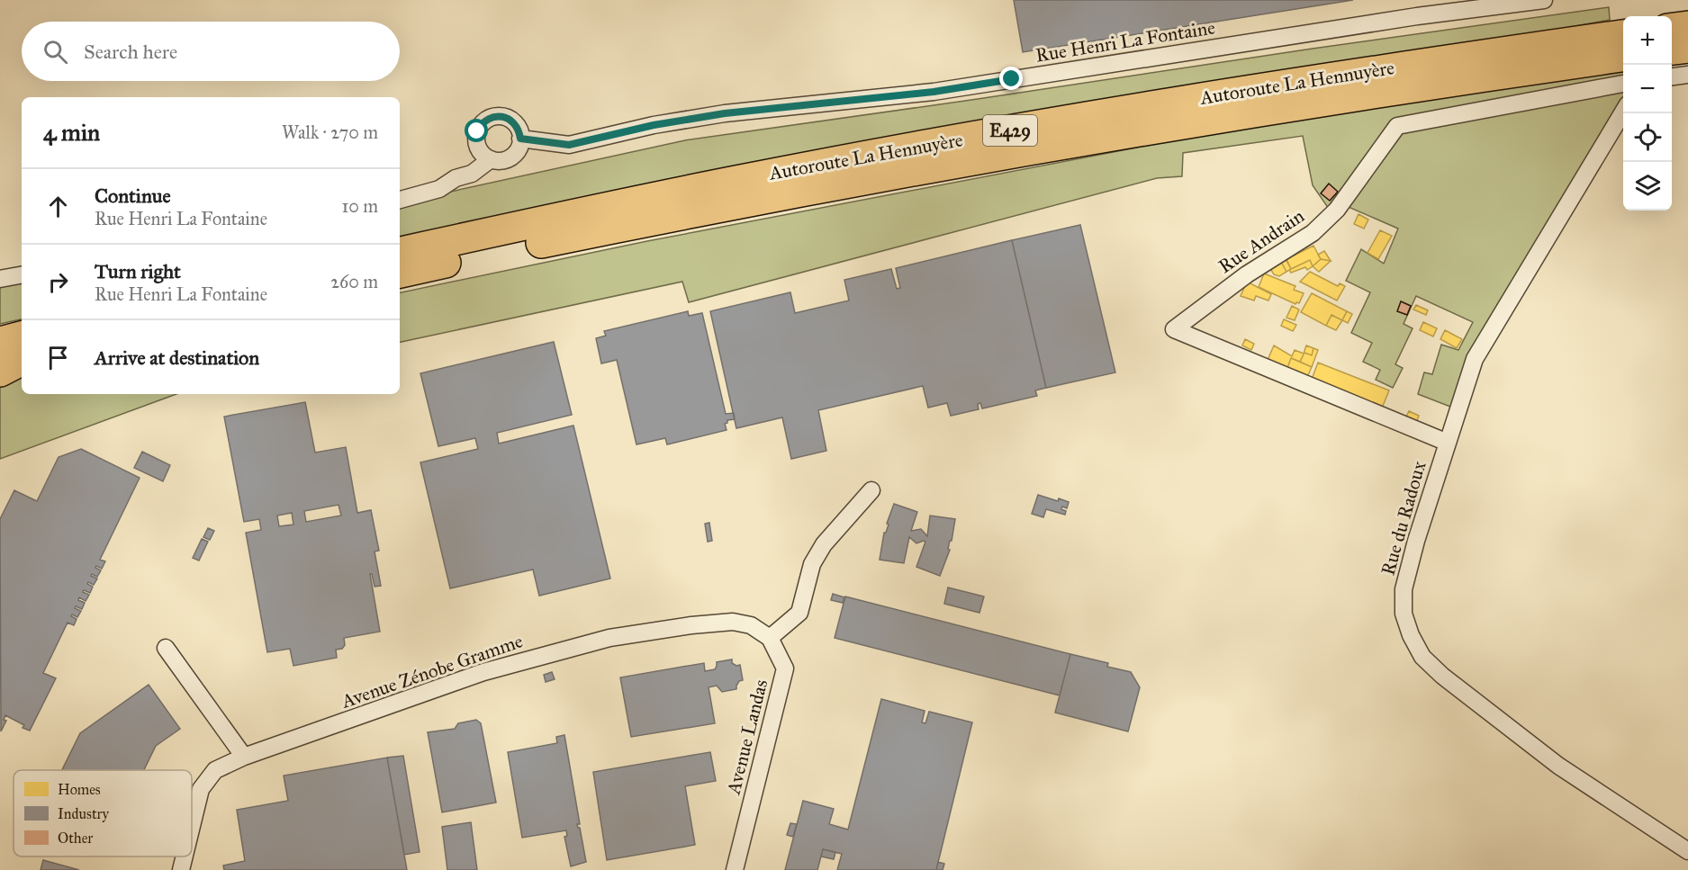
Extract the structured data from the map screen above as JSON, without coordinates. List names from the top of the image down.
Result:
{
  "streets": {
    "highway": ["Autoroute La Hennuyère", "E429"],
    "street": [
      "Rue Henri La Fontaine",
      "Rue Andrain",
      "Rue du Radoux",
      "Avenue Zénobe Gramme",
      "Avenue Landas"
    ]
  },
  "crossings": [
    ["Rue Andrain", "Rue du Radoux"],
    ["Avenue Zénobe Gramme", "Avenue Landas"]
  ],
  "legend": ["Homes", "Industry", "Other"],
  "page": {
    "map_buttons": ["+", "−"],
    "search": "Search here",
    "heading": ["4 min", "Walk · 270 m"],
    "list": [
      ["Continue", "Rue Henri La Fontaine", "10 m"],
      ["Turn right", "Rue Henri La Fontaine", "260 m"],
      "Arrive at destination"
    ]
  }
}
